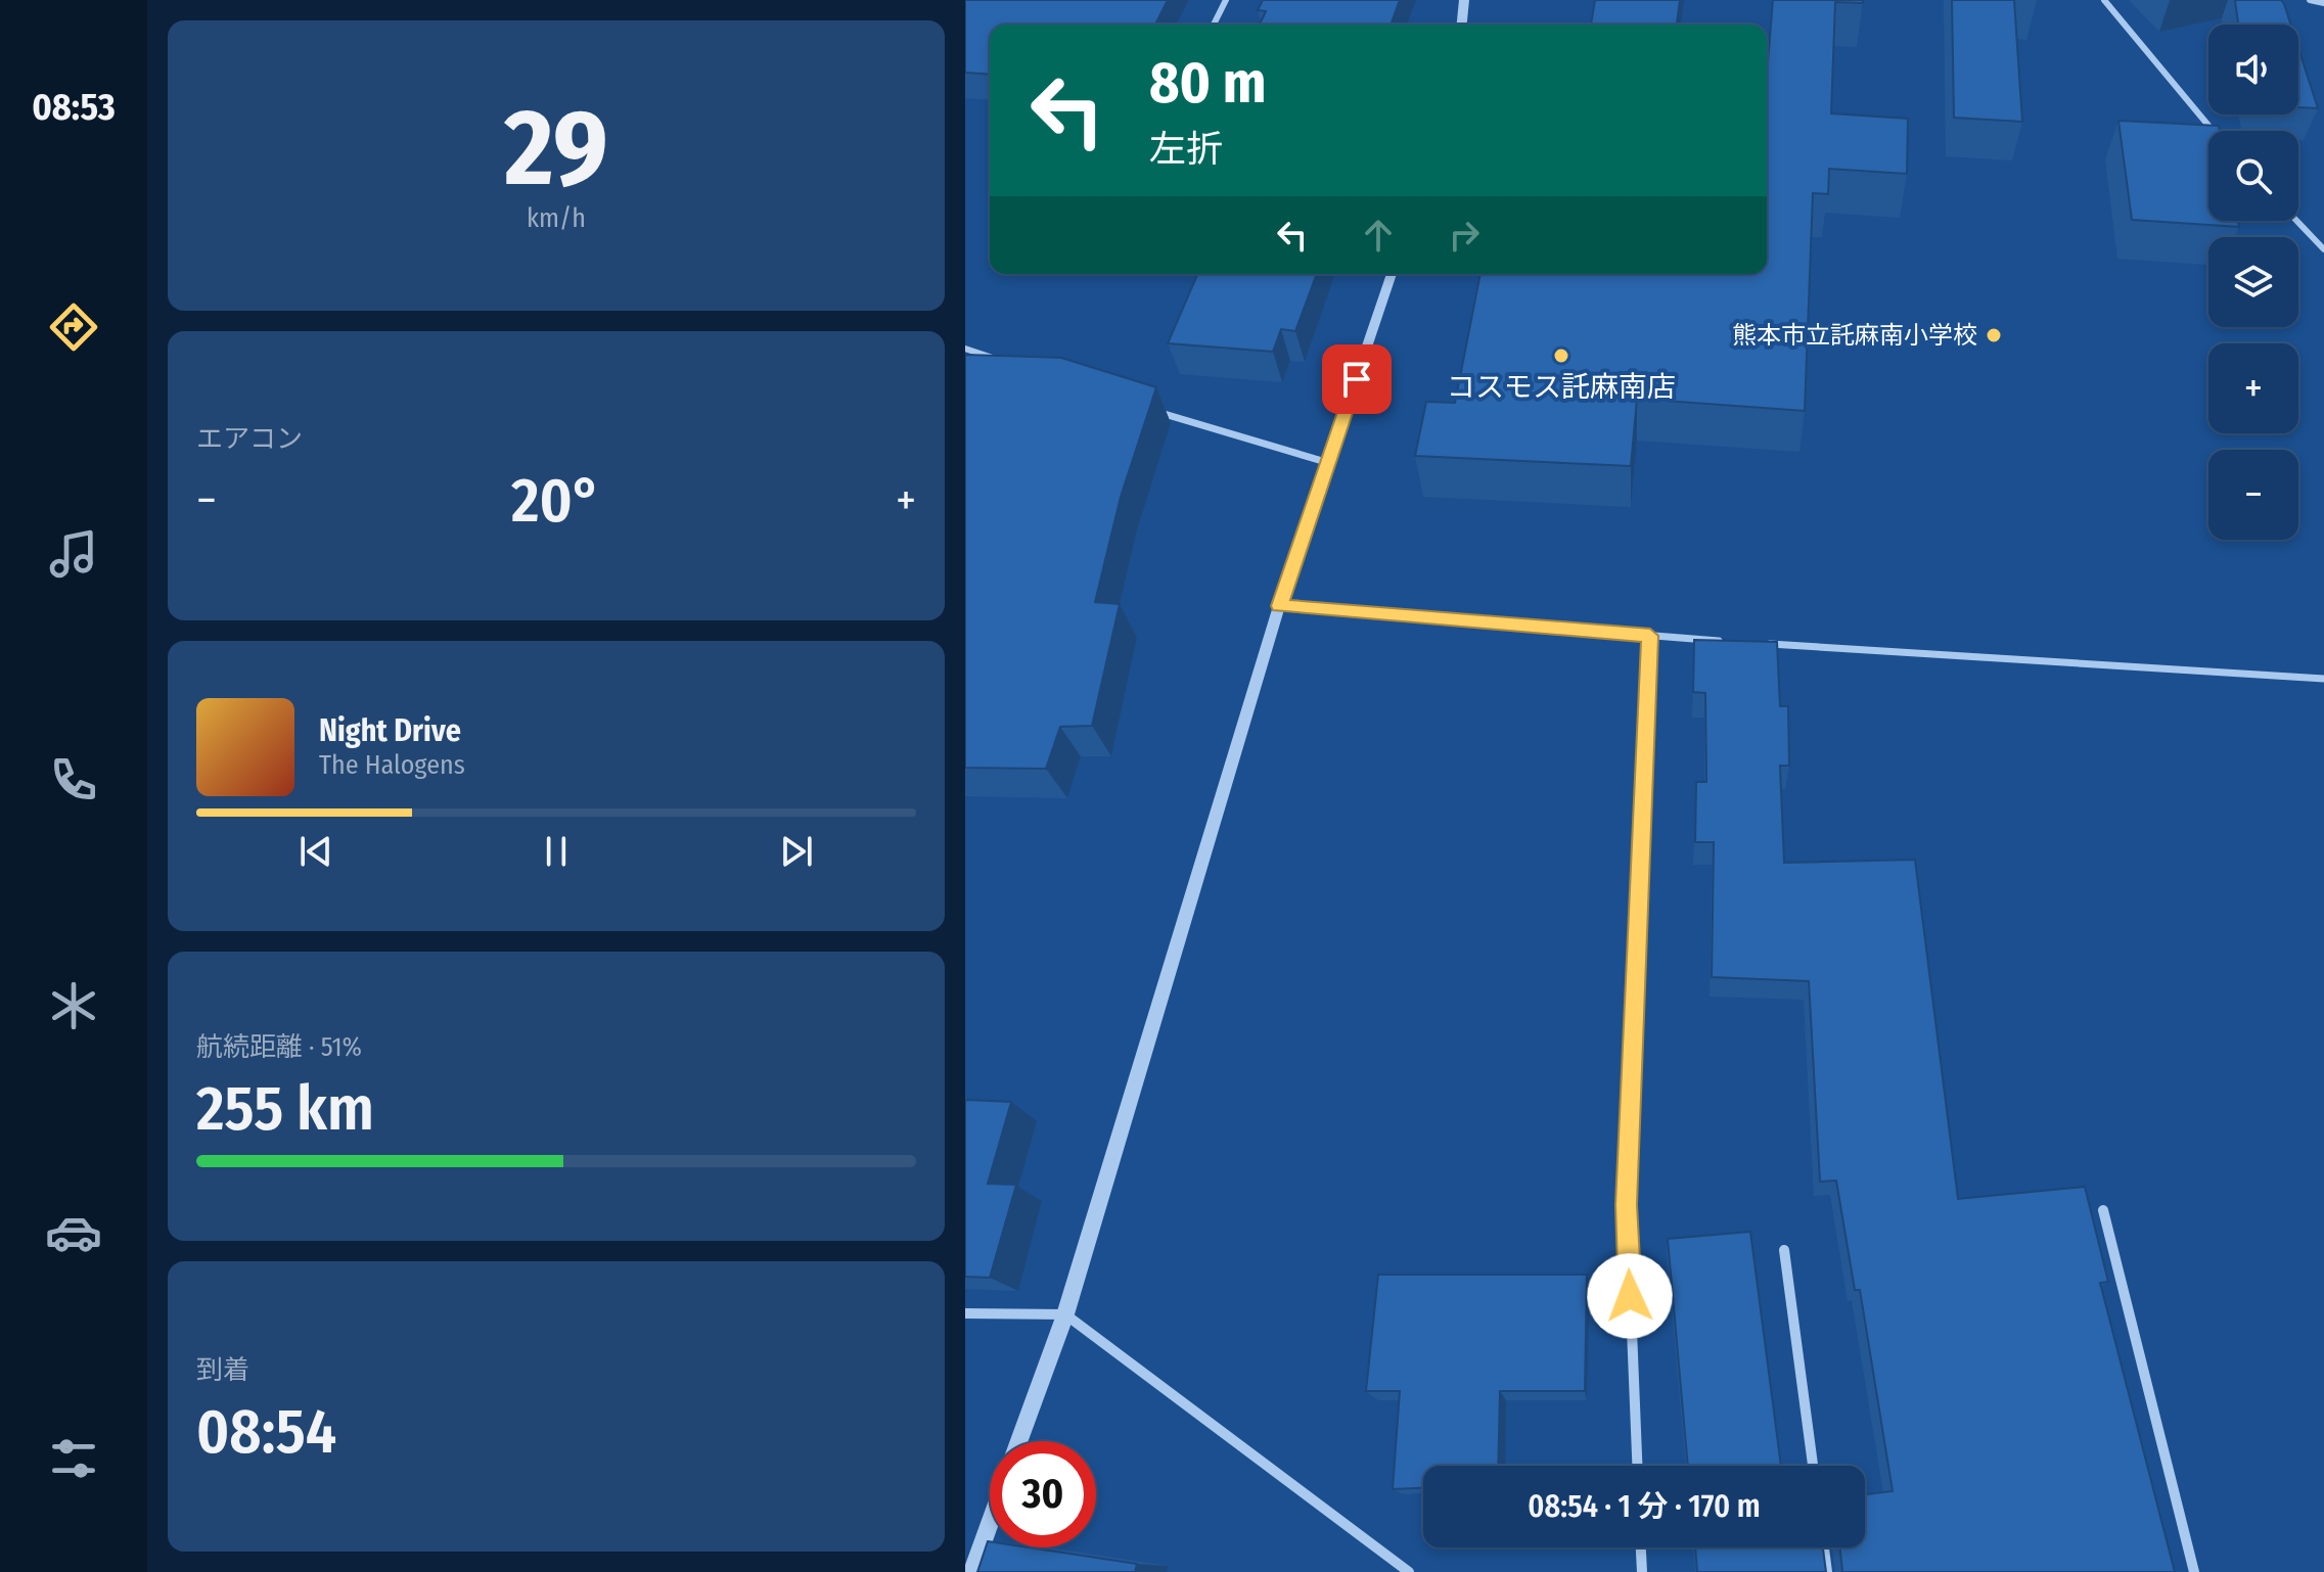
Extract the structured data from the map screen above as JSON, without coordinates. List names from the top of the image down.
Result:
{
  "places": ["熊本市立託麻南小学校", "コスモス託麻南店"],
  "page": {
    "tabs": "08:53",
    "tile": [
      ["29", "km/h"],
      "エアコン",
      ["航続距離 · 51%", "255 km"],
      ["到着", "08:54"]
    ],
    "map_buttons": ["+", "−"],
    "turn": ["80 m", "左折"],
    "heat": ["−", "20°", "+"],
    "song": ["Night Drive", "The Halogens"],
    "limit": "30",
    "trip": "08:54 · 1 分 · 170 m"
  }
}
